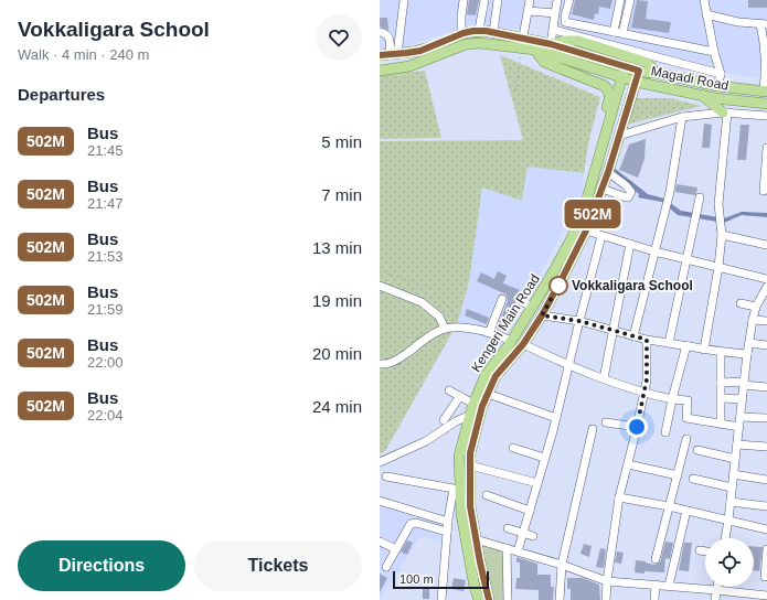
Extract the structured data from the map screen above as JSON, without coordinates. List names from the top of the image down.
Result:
{
  "streets": {
    "main road": ["Magadi Road", "Kengeri Main Road"]
  },
  "crossings": [
    ["Magadi Road", "Kengeri Main Road"]
  ],
  "places": ["Vokkaligara School"],
  "lines": ["bus line 502M"],
  "scale_bar": "100 m",
  "page": {
    "heading": [
      ["Vokkaligara School", "Walk · 4 min · 240 m"],
      "Departures"
    ],
    "on_map": "502M",
    "list": [
      {
        "mark": "502M",
        "name": "Bus",
        "note": "21:45",
        "value": "5 min"
      },
      {
        "mark": "502M",
        "name": "Bus",
        "note": "21:47",
        "value": "7 min"
      },
      {
        "mark": "502M",
        "name": "Bus",
        "note": "21:53",
        "value": "13 min"
      },
      {
        "mark": "502M",
        "name": "Bus",
        "note": "21:59",
        "value": "19 min"
      },
      {
        "mark": "502M",
        "name": "Bus",
        "note": "22:00",
        "value": "20 min"
      },
      {
        "mark": "502M",
        "name": "Bus",
        "note": "22:04",
        "value": "24 min"
      }
    ],
    "buttons": ["Directions", "Tickets"],
    "scale": "100 m"
  }
}
